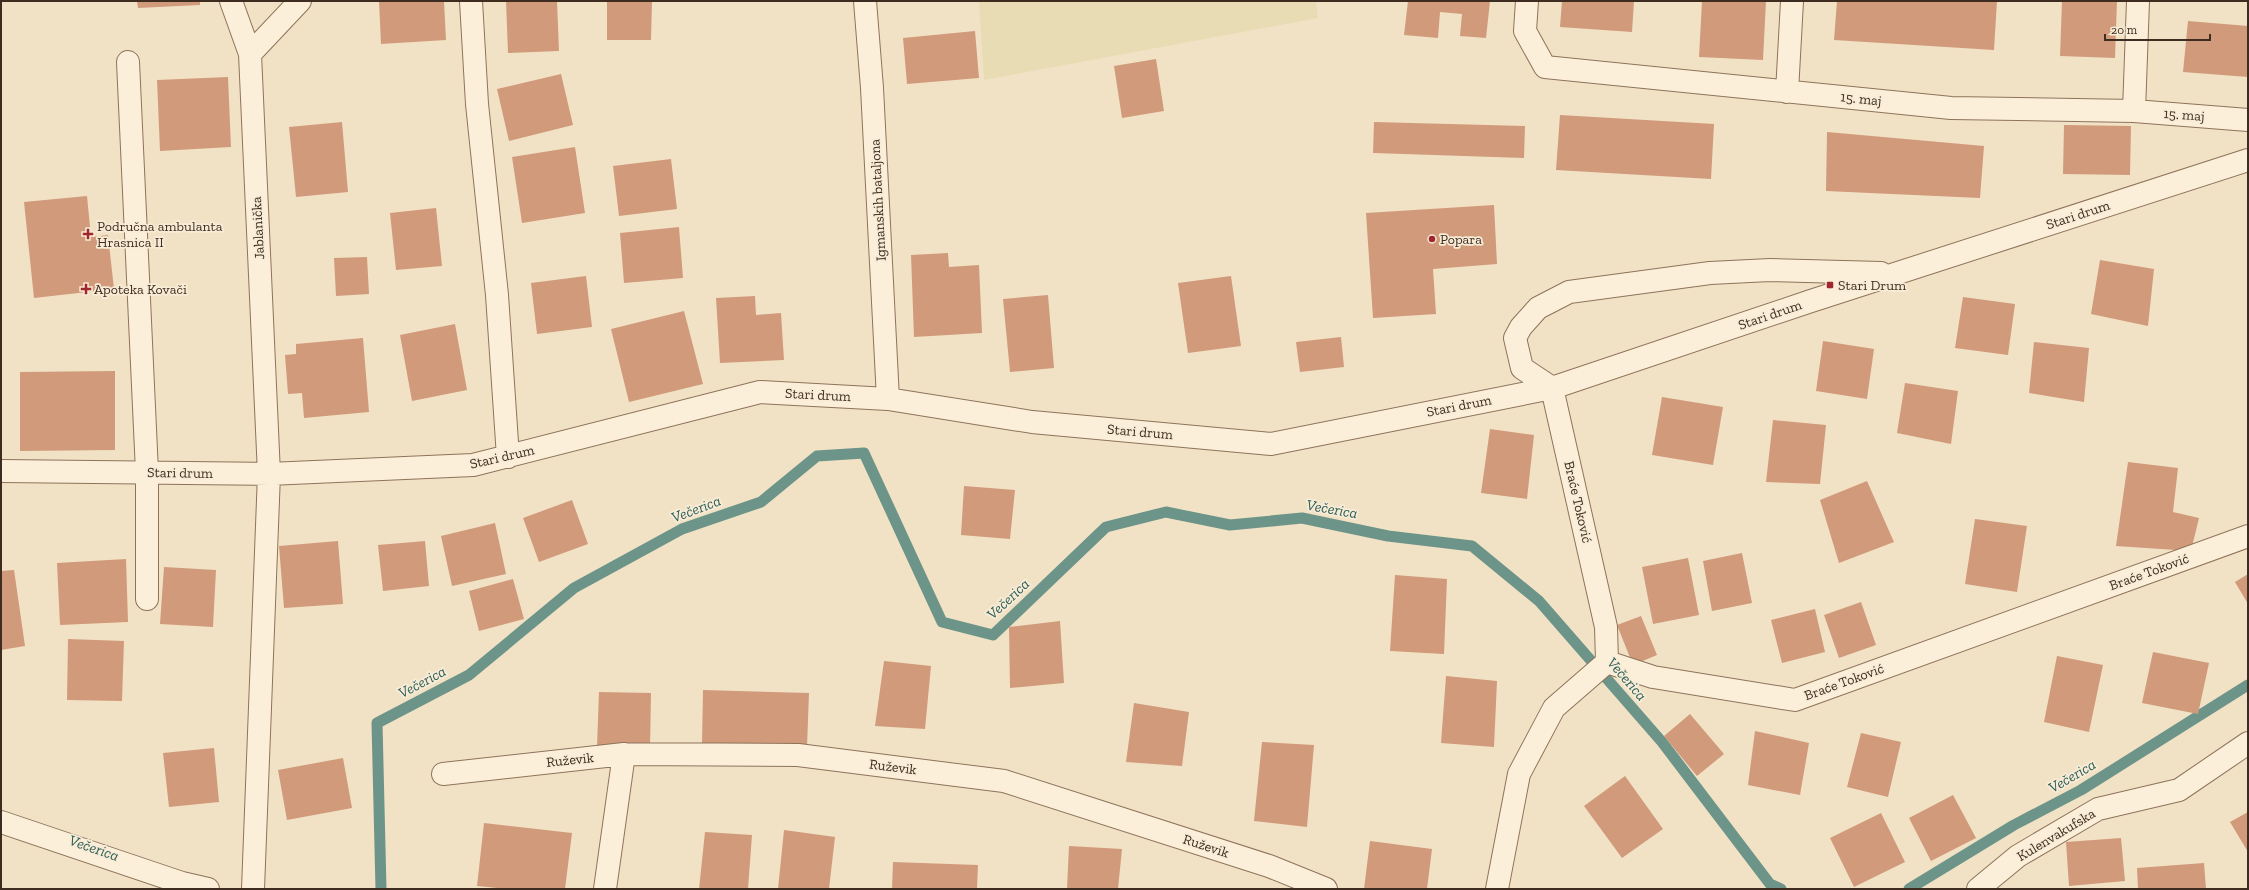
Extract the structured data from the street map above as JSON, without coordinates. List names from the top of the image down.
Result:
{
  "streets": {
    "street": [
      "15. maj",
      "Igmanskih bataljona",
      "Stari drum",
      "Jablanička",
      "Braće Toković",
      "Ruževik",
      "Kulenvakufska"
    ]
  },
  "crossings": [
    ["Igmanskih bataljona", "Stari drum"],
    ["Stari drum", "Jablanička"],
    ["Stari drum", "Braće Toković"]
  ],
  "water": ["Večerica"],
  "places": {
    "health": ["Područna ambulanta Hrasnica II", "Apoteka Kovači"],
    "other": ["Popara"],
    "transit": ["Stari Drum"]
  },
  "scale_bar": "20 m"
}
